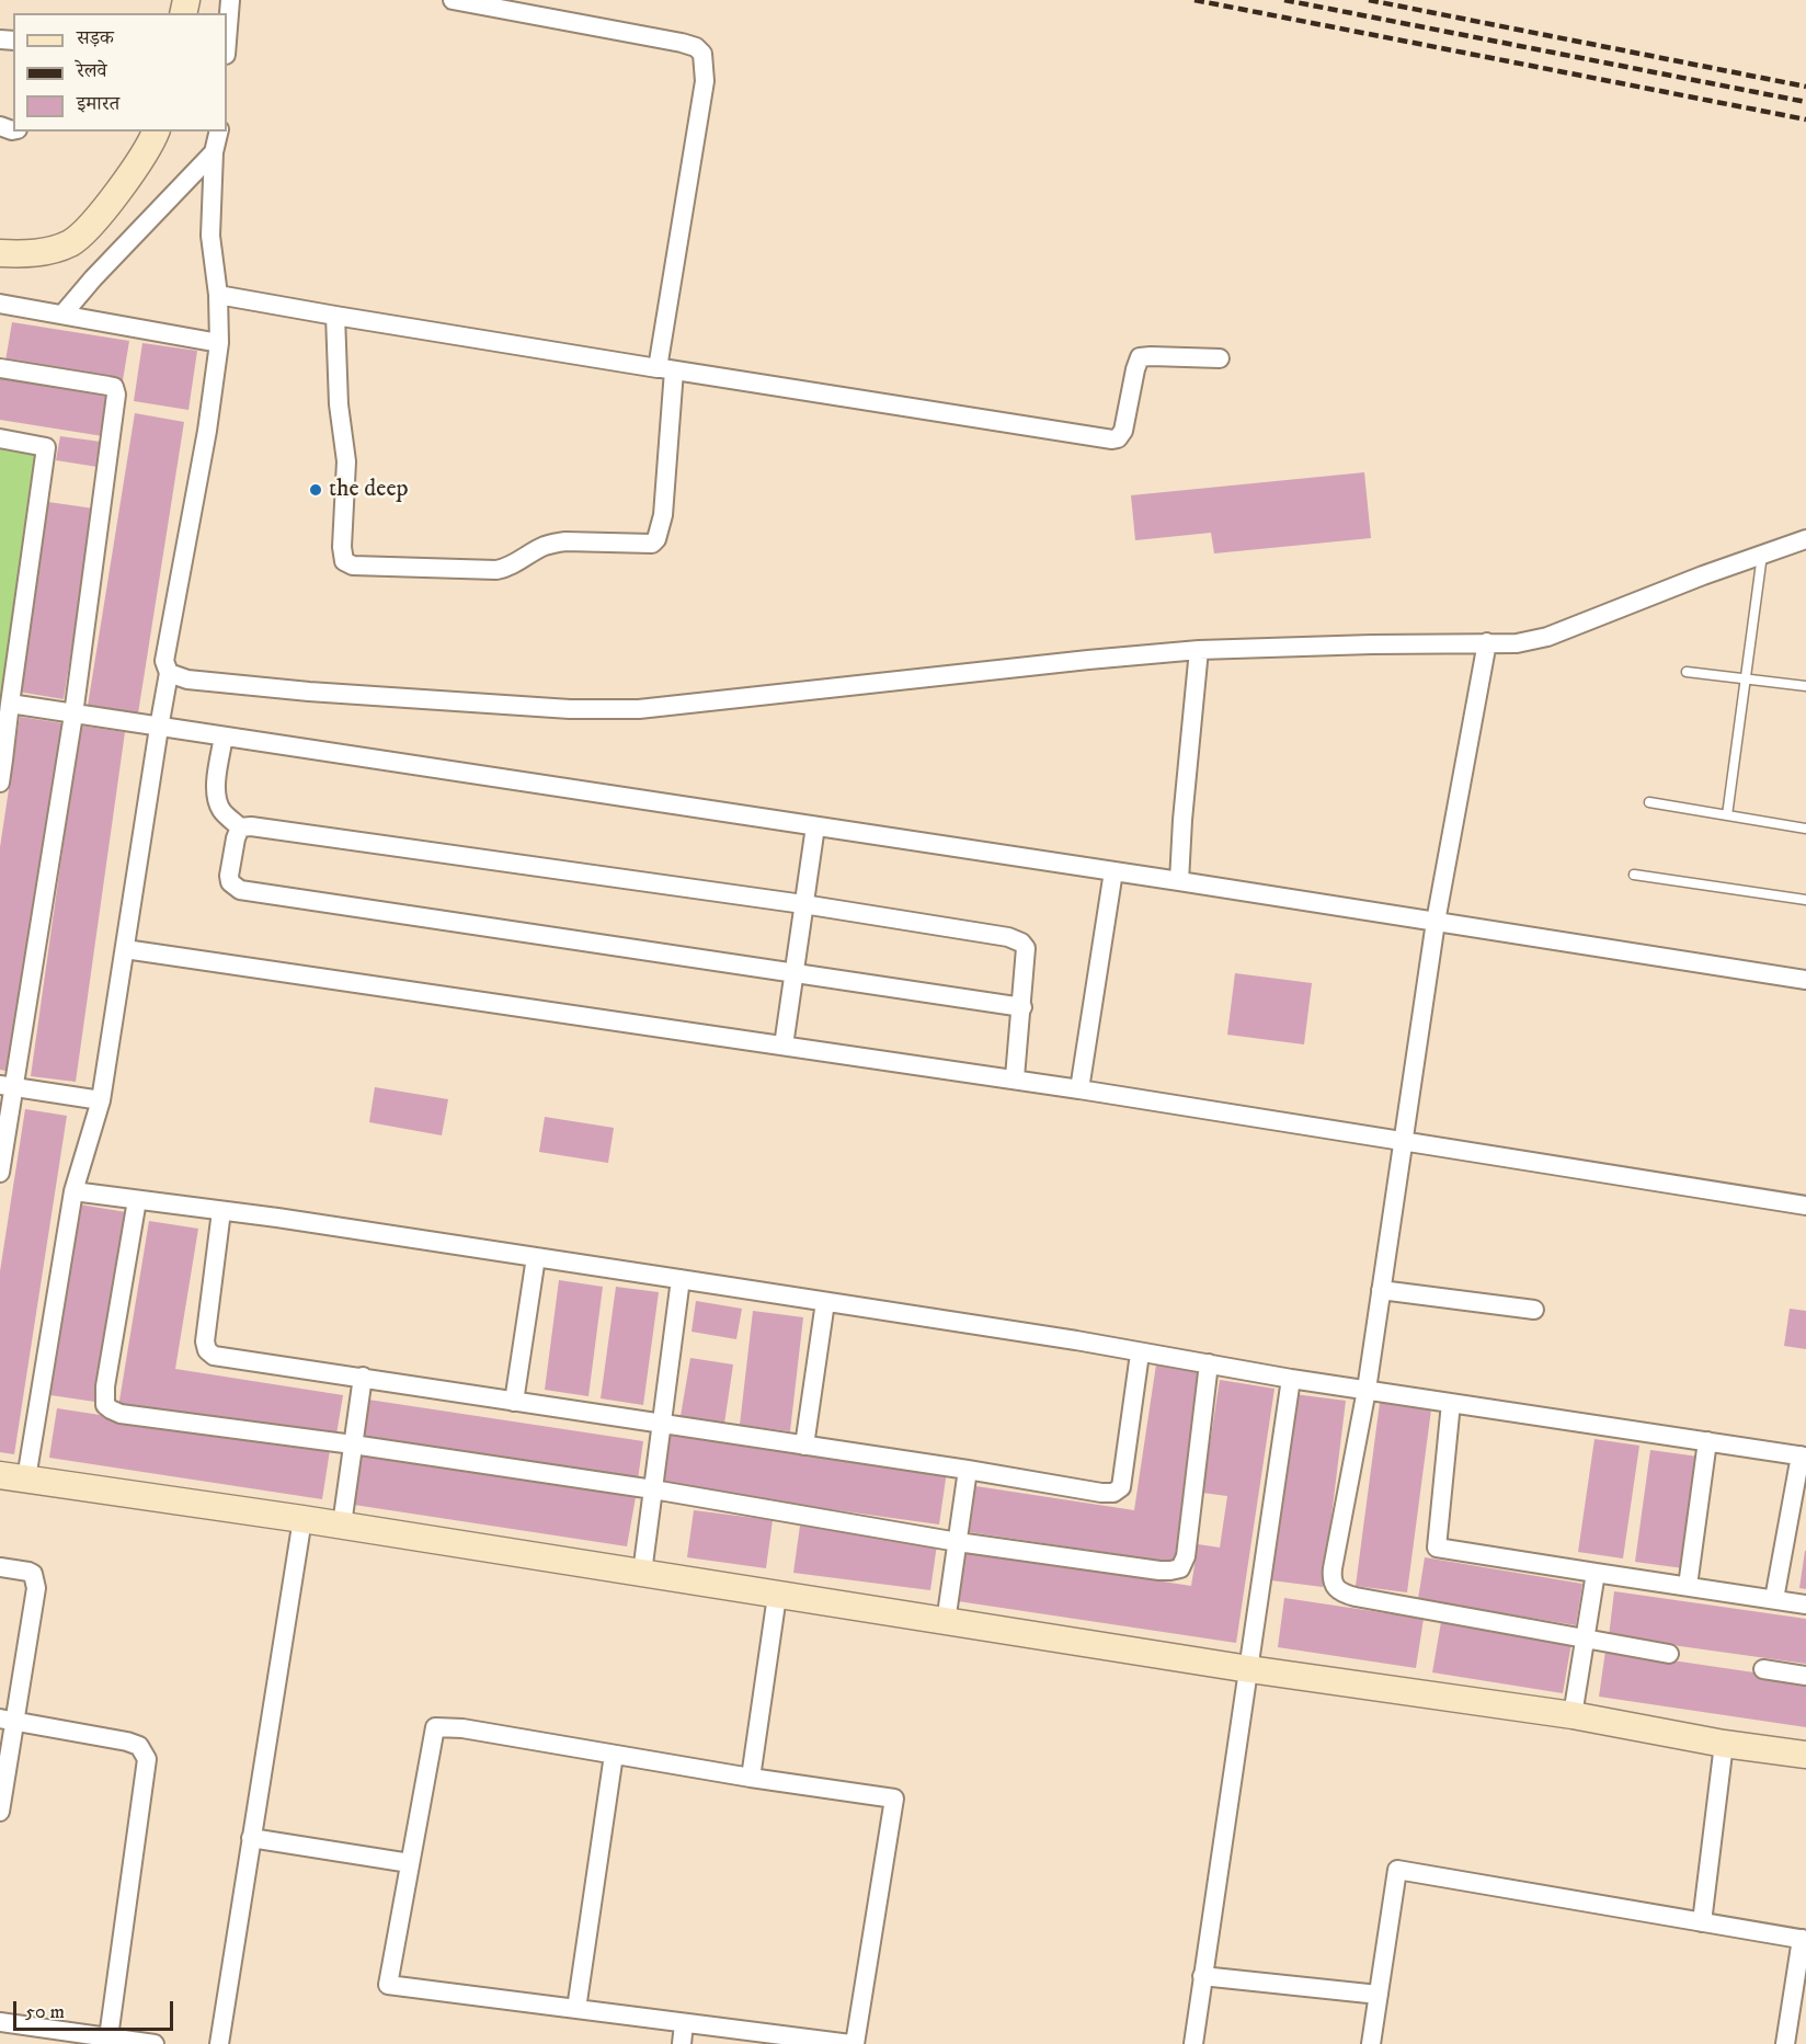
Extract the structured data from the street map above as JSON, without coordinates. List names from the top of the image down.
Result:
{
  "places": ["the deep"],
  "legend": ["सड़क", "रेलवे", "इमारत"],
  "scale_bar": "50 m"
}
